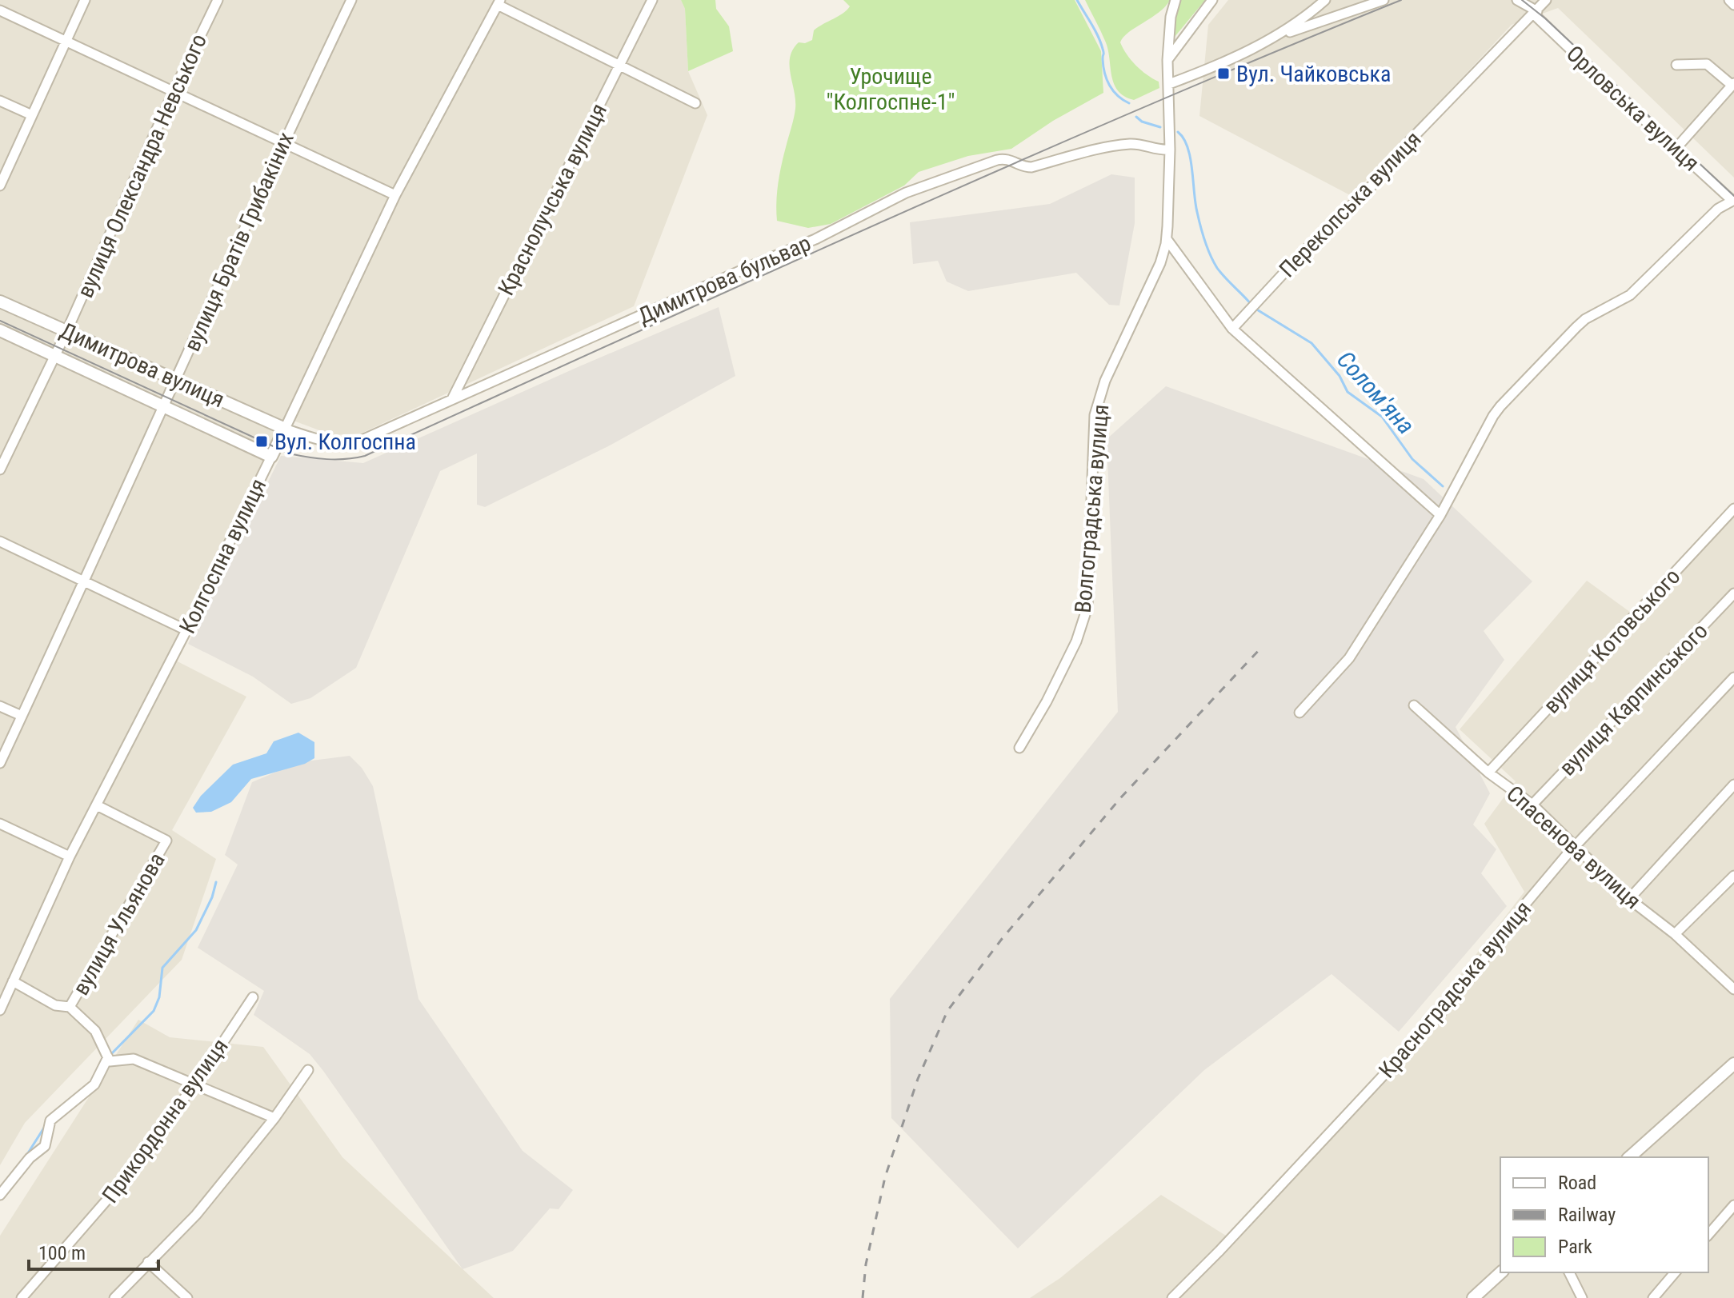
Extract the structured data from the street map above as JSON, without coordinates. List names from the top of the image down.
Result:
{
  "streets": {
    "street": [
      "Орловська вулиця",
      "вулиця Олександра Невського",
      "Краснолучська вулиця",
      "Перекопська вулиця",
      "вулиця Братів Грибакіних",
      "Димитрова бульвар",
      "Димитрова вулиця",
      "Волгоградська вулиця",
      "Колгоспна вулиця",
      "вулиця Котовського",
      "вулиця Карпинського",
      "Спасенова вулиця",
      "вулиця Ульянова",
      "Красноградська вулиця",
      "Прикордонна вулиця"
    ]
  },
  "crossings": [
    ["Орловська вулиця", "Перекопська вулиця"],
    ["вулиця Олександра Невського", "Димитрова вулиця"],
    ["Краснолучська вулиця", "Димитрова бульвар"],
    ["вулиця Братів Грибакіних", "Димитрова вулиця"],
    ["Димитрова бульвар", "Димитрова вулиця"],
    ["Димитрова бульвар", "Волгоградська вулиця"],
    ["Димитрова бульвар", "Колгоспна вулиця"],
    ["Димитрова вулиця", "Колгоспна вулиця"],
    ["Колгоспна вулиця", "вулиця Ульянова"],
    ["вулиця Котовського", "Спасенова вулиця"],
    ["вулиця Карпинського", "Спасенова вулиця"],
    ["Спасенова вулиця", "Красноградська вулиця"]
  ],
  "water": ["Солом'яна"],
  "parks": ["Урочище \"Колгоспне-1\""],
  "places": {
    "transit": ["Вул. Чайковська", "Вул. Колгоспна"]
  },
  "legend": ["Road", "Railway", "Park"],
  "scale_bar": "100 m"
}
